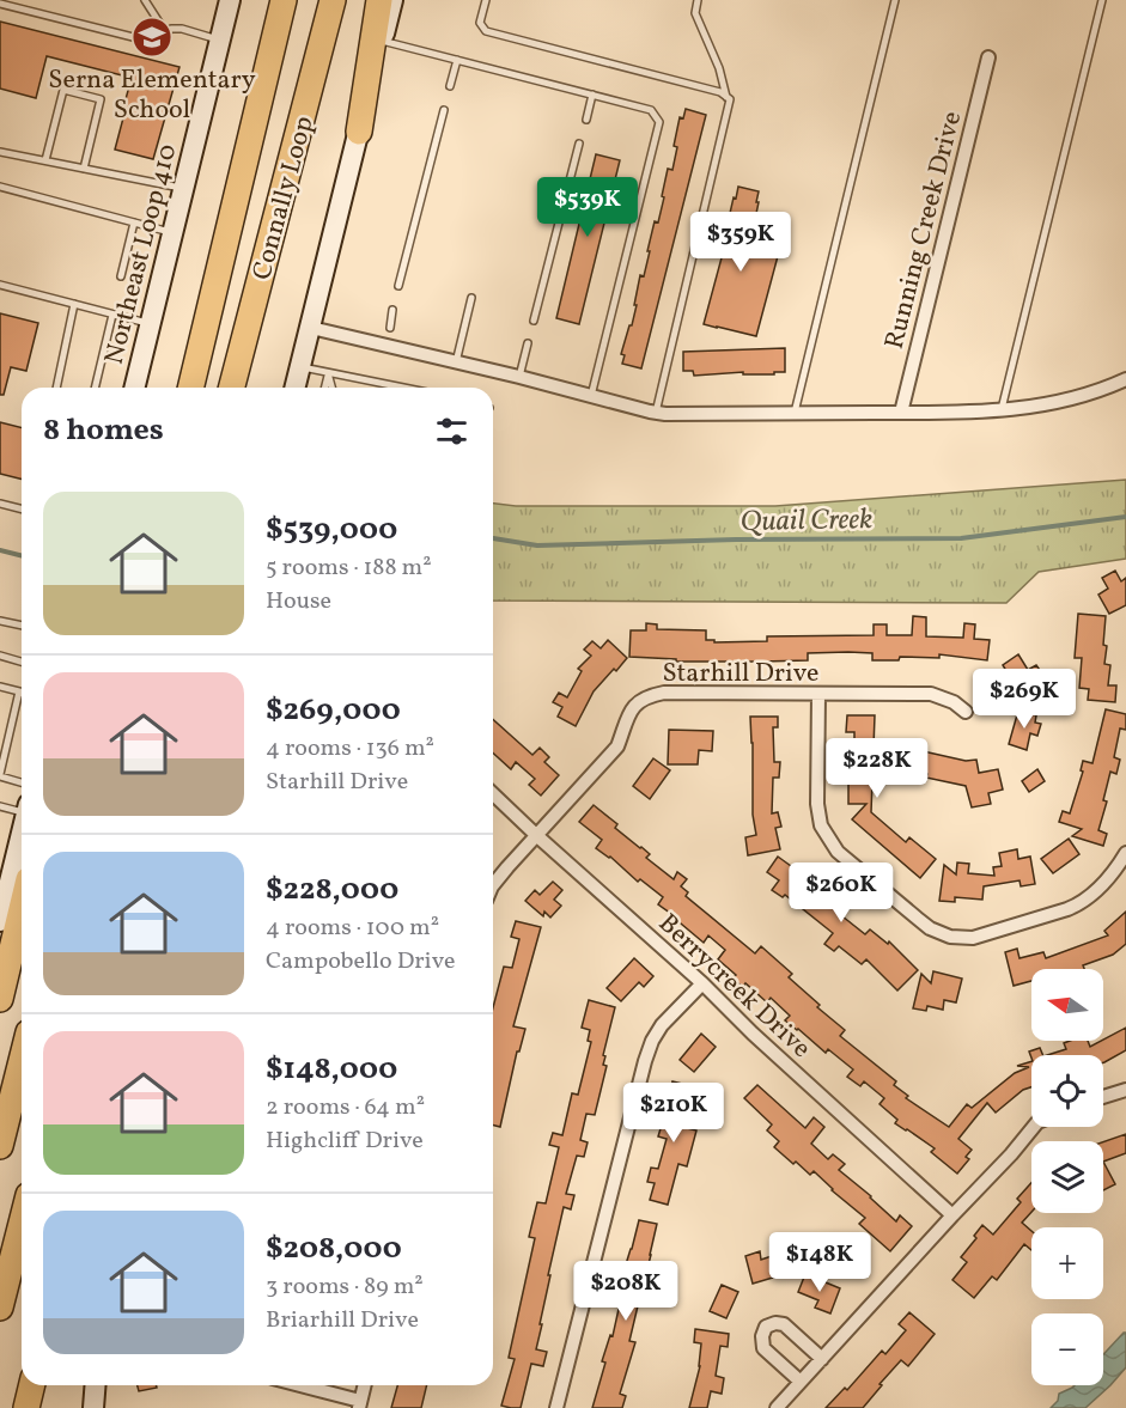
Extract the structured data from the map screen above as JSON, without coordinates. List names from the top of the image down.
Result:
{
  "streets": {
    "highway": ["Connally Loop"],
    "main road": ["Northeast Loop 410"],
    "street": ["Running Creek Drive", "Starhill Drive", "Berrycreek Drive"]
  },
  "crossings": [
    ["Starhill Drive", "Berrycreek Drive"]
  ],
  "water": ["Quail Creek"],
  "places": {
    "school or university": ["Serna Elementary School"]
  },
  "north": "left",
  "page": {
    "price": [
      "$539K",
      "$359K",
      "$269K",
      "$228K",
      "$260K",
      "$210K",
      "$148K",
      "$208K"
    ],
    "heading": "8 homes",
    "list": [
      {
        "name": "$539,000",
        "note": "5 rooms · 188 m² · House"
      },
      {
        "name": "$269,000",
        "note": "4 rooms · 136 m² · Starhill Drive"
      },
      {
        "name": "$228,000",
        "note": "4 rooms · 100 m² · Campobello Drive"
      },
      {
        "name": "$148,000",
        "note": "2 rooms · 64 m² · Highcliff Drive"
      },
      {
        "name": "$208,000",
        "note": "3 rooms · 89 m² · Briarhill Drive"
      }
    ],
    "map_buttons": ["+", "−"]
  }
}
